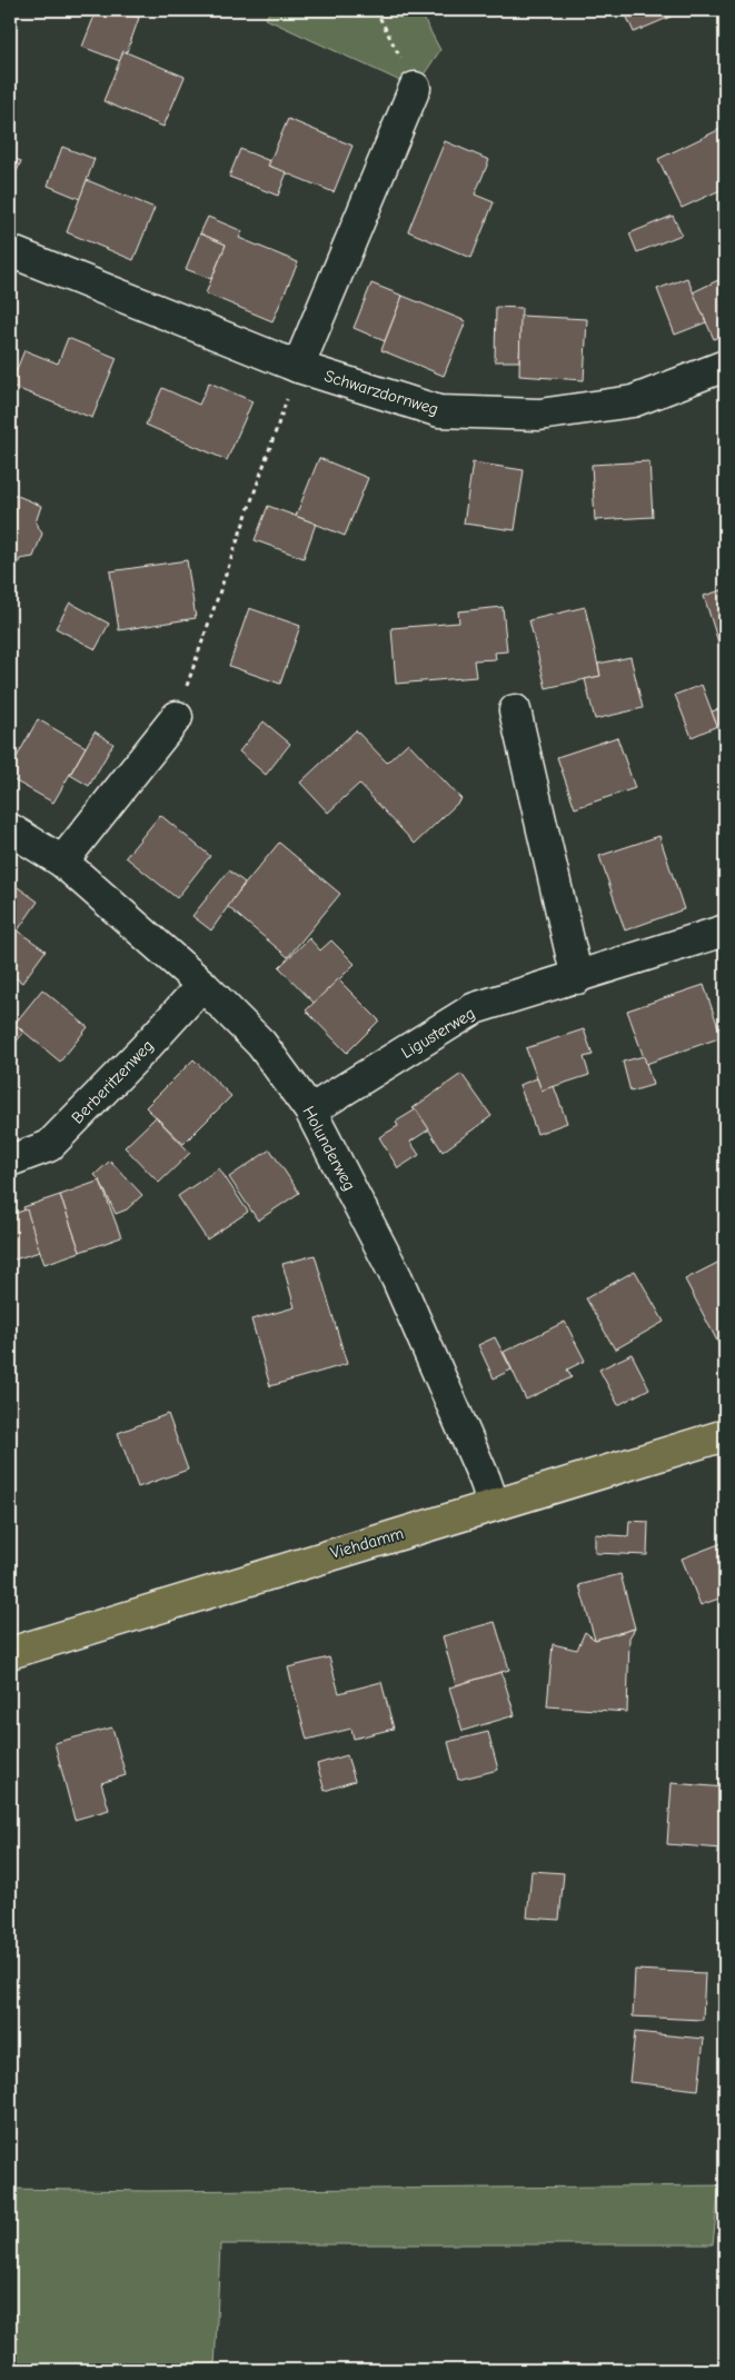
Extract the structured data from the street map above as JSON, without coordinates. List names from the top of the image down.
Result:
{
  "streets": {
    "main road": ["Viehdamm"],
    "street": [
      "Schwarzdornweg",
      "Ligusterweg",
      "Berberitzenweg",
      "Holunderweg"
    ]
  },
  "crossings": [
    ["Ligusterweg", "Holunderweg"],
    ["Berberitzenweg", "Holunderweg"],
    ["Holunderweg", "Viehdamm"]
  ]
}
